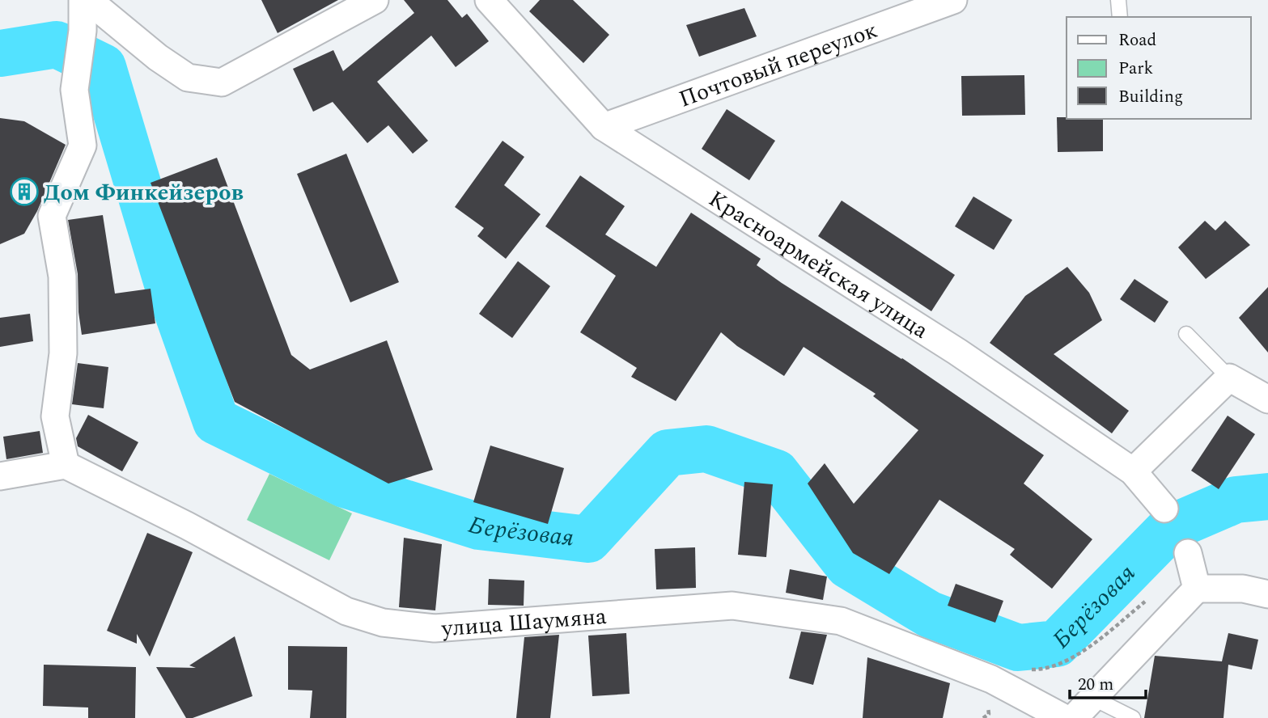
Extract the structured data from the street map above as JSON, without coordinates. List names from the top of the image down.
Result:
{
  "streets": {
    "street": ["Почтовый переулок", "Красноармейская улица", "улица Шаумяна"]
  },
  "crossings": [
    ["Почтовый переулок", "Красноармейская улица"]
  ],
  "water": ["Берёзовая"],
  "places": {
    "building": ["Дом Финкейзеров"]
  },
  "legend": ["Road", "Park", "Building"],
  "scale_bar": "20 m"
}
